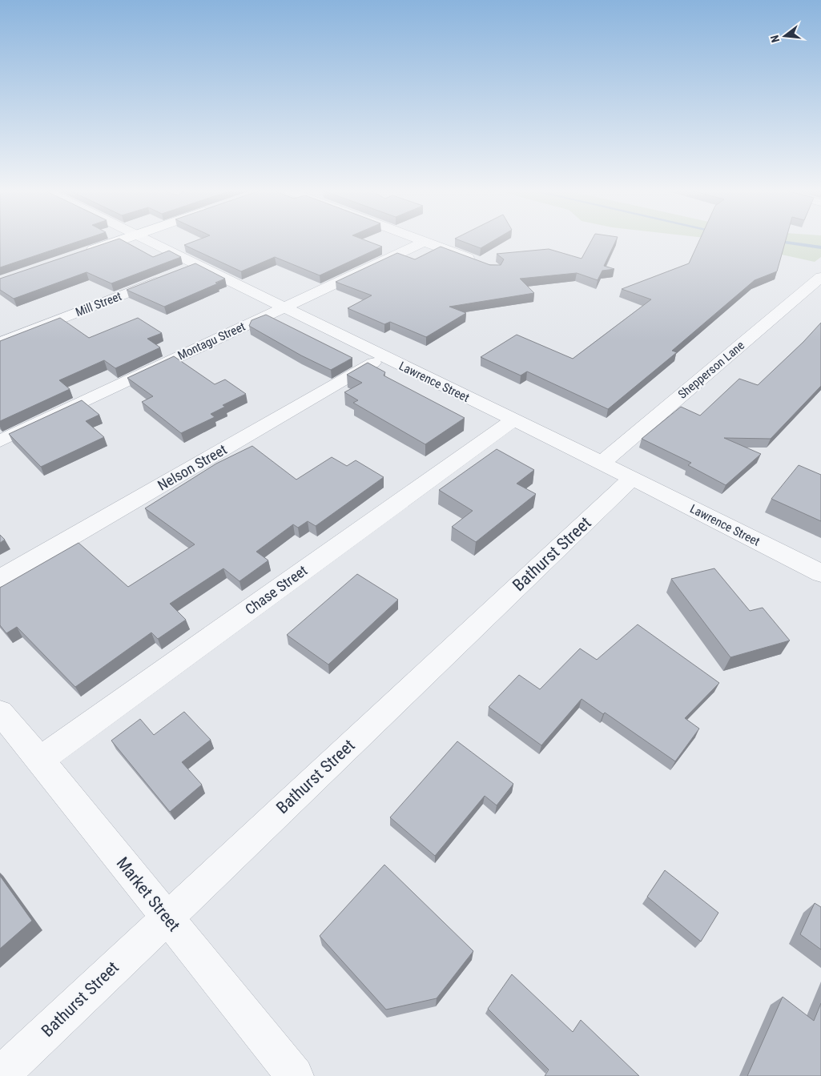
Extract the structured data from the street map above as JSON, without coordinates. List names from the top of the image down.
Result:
{
  "streets": {
    "street": [
      "Mill Street",
      "Montagu Street",
      "Shepperson Lane",
      "Lawrence Street",
      "Nelson Street",
      "Bathurst Street",
      "Chase Street",
      "Market Street"
    ]
  },
  "crossings": [
    ["Montagu Street", "Lawrence Street"],
    ["Shepperson Lane", "Lawrence Street"],
    ["Lawrence Street", "Nelson Street"],
    ["Lawrence Street", "Bathurst Street"],
    ["Lawrence Street", "Chase Street"],
    ["Bathurst Street", "Market Street"],
    ["Chase Street", "Market Street"]
  ],
  "north": "left"
}
